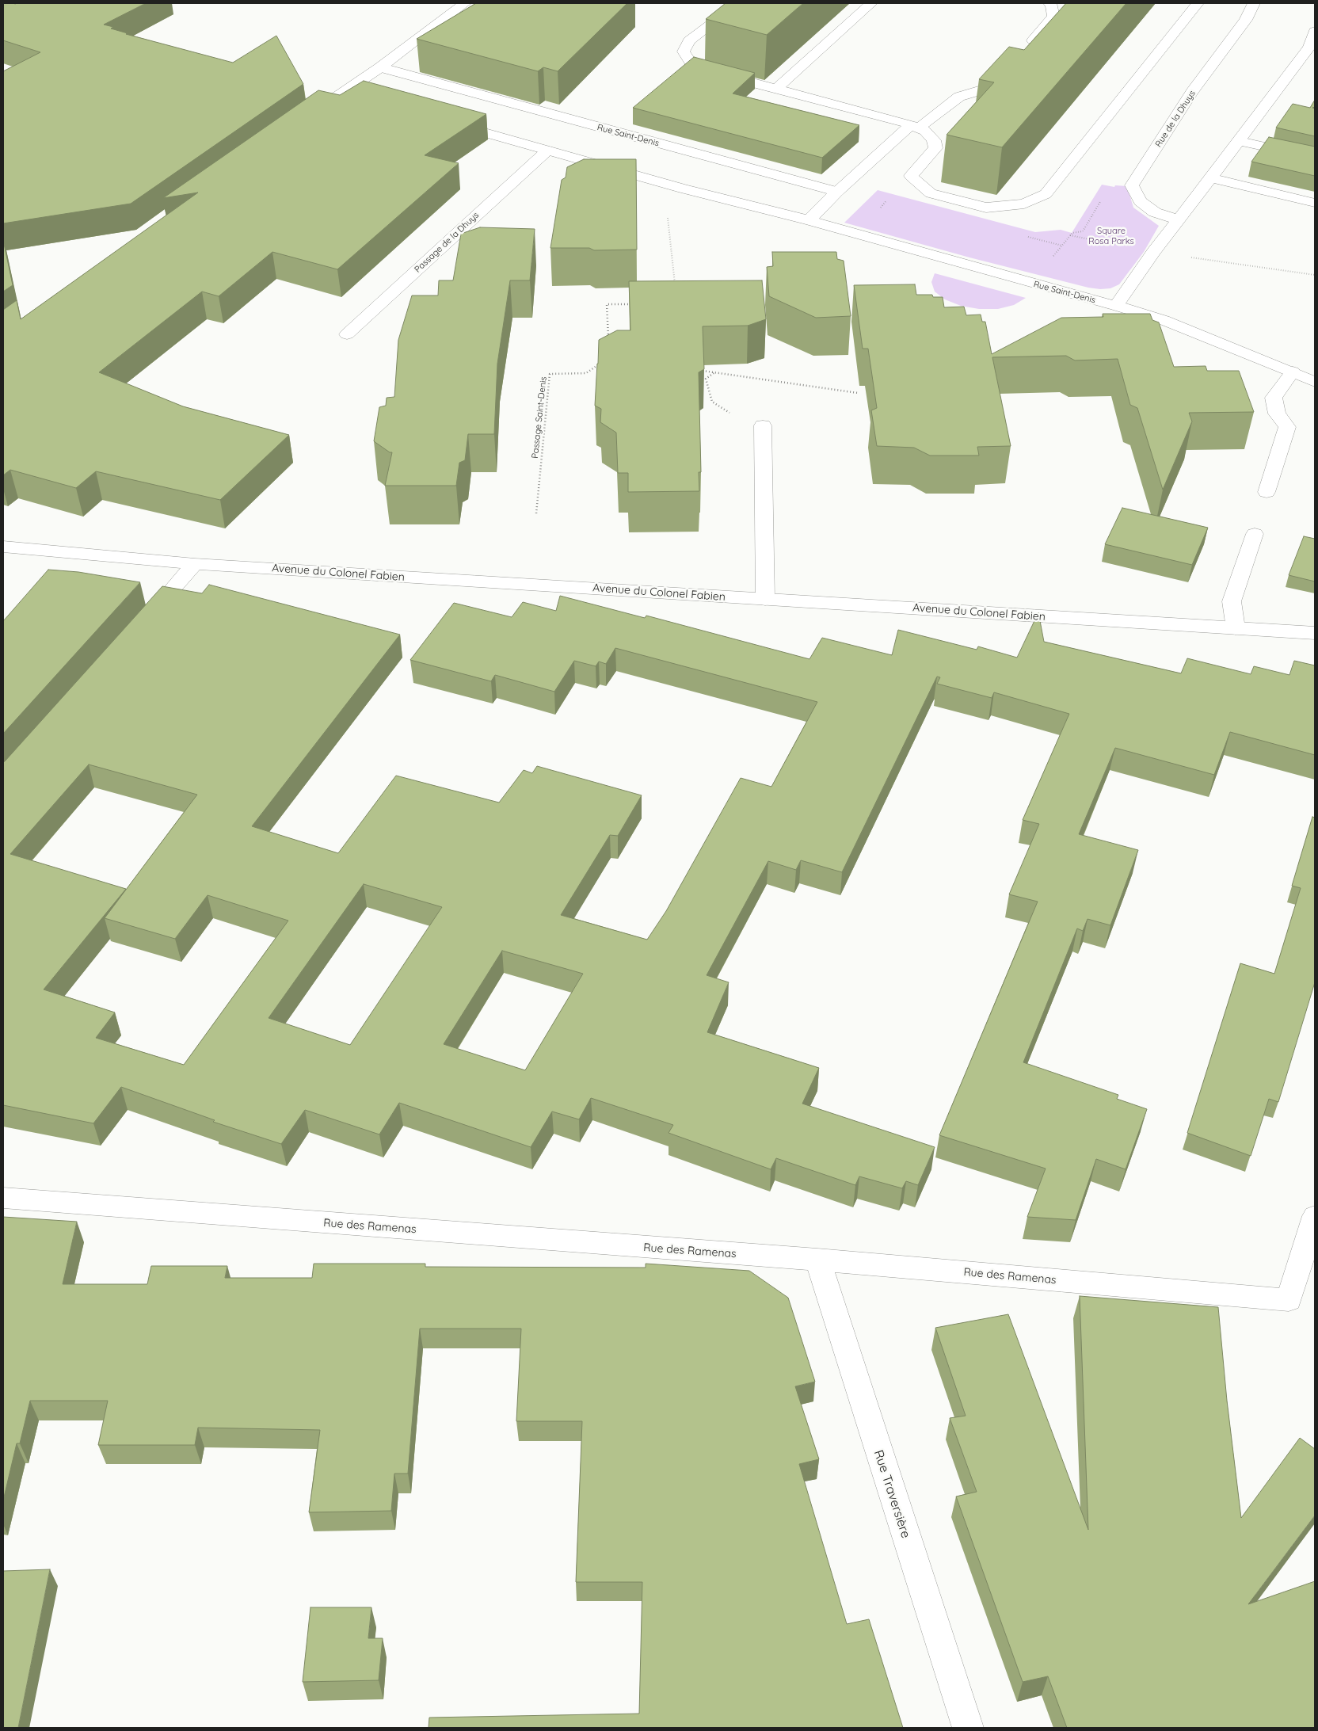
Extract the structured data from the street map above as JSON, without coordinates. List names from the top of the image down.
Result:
{
  "streets": {
    "street": [
      "Rue de la Dhuys",
      "Rue Saint-Denis",
      "Passage de la Dhuys",
      "Avenue du Colonel Fabien",
      "Rue des Ramenas",
      "Rue Traversière"
    ],
    "path": ["Passage Saint-Denis"]
  },
  "crossings": [
    ["Rue Saint-Denis", "Passage de la Dhuys"],
    ["Rue des Ramenas", "Rue Traversière"]
  ],
  "parks": ["Square Rosa Parks"]
}
